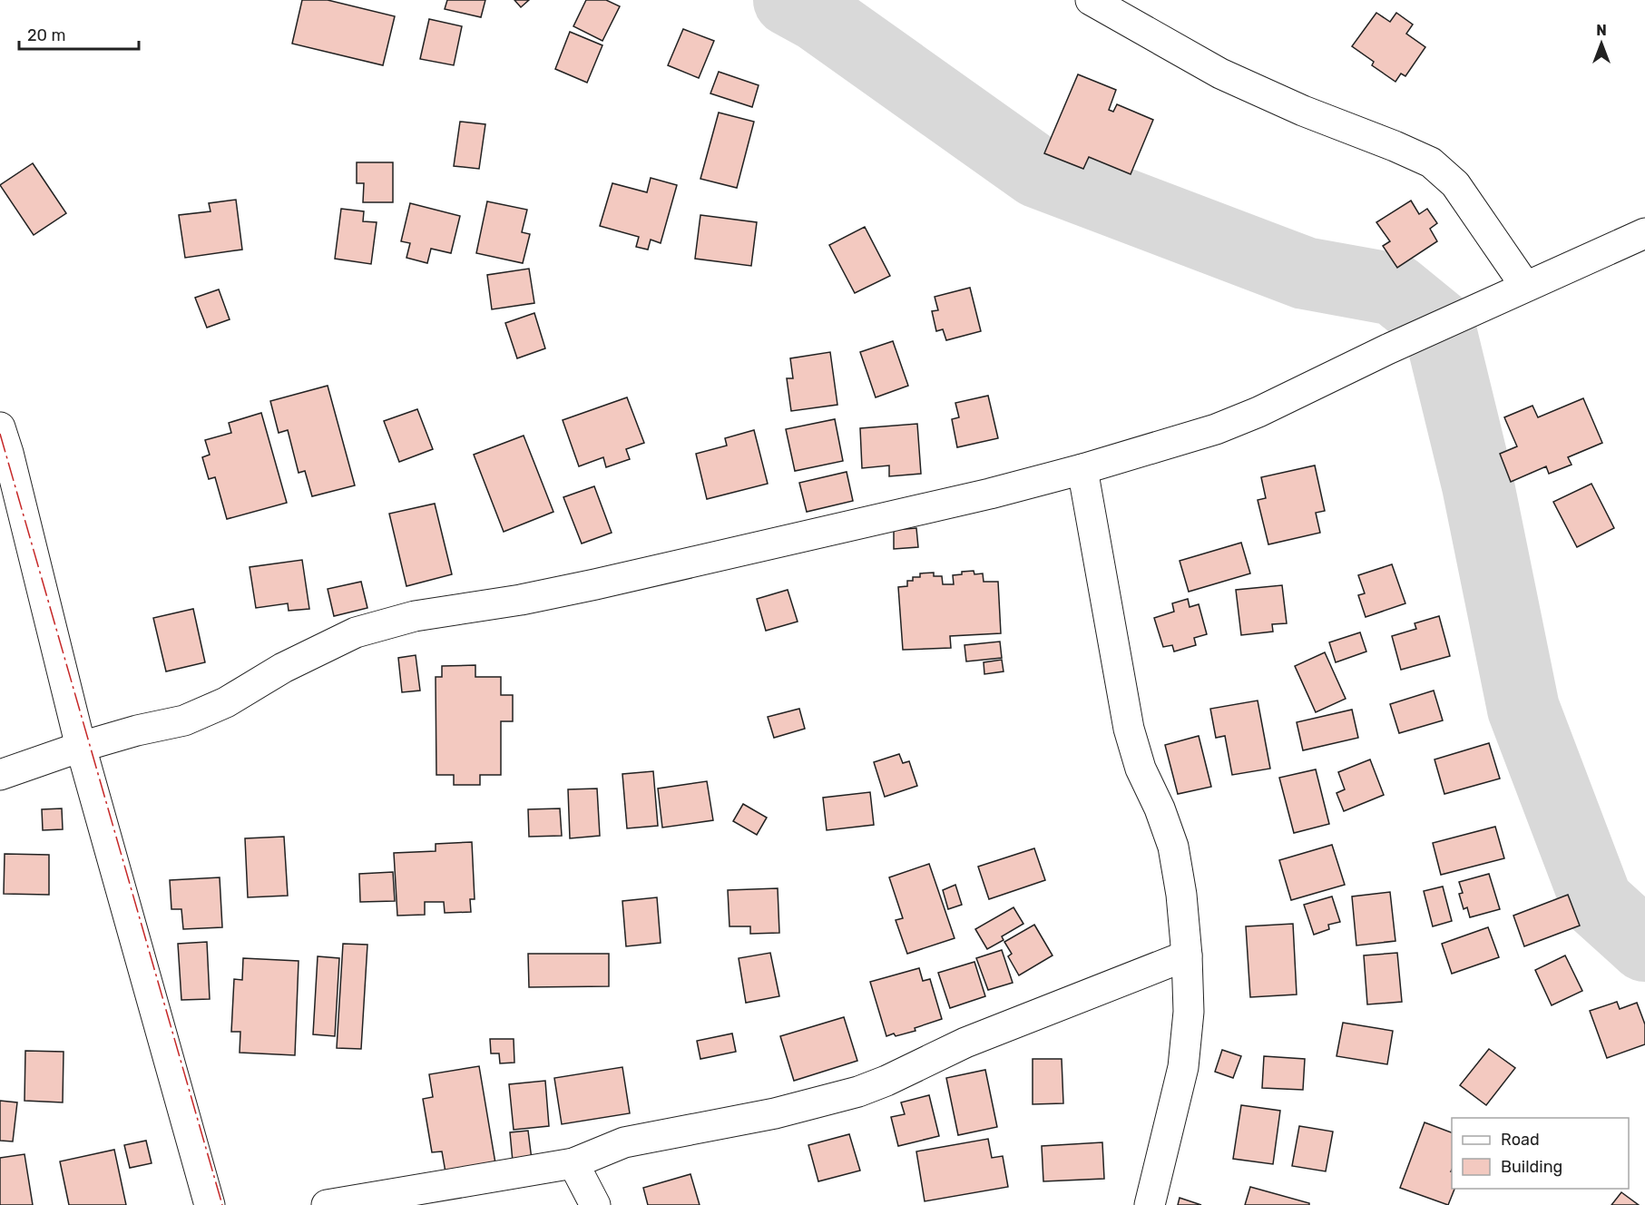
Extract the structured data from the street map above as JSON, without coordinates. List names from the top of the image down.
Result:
{
  "legend": ["Road", "Building"],
  "scale_bar": "20 m",
  "north": "top"
}
